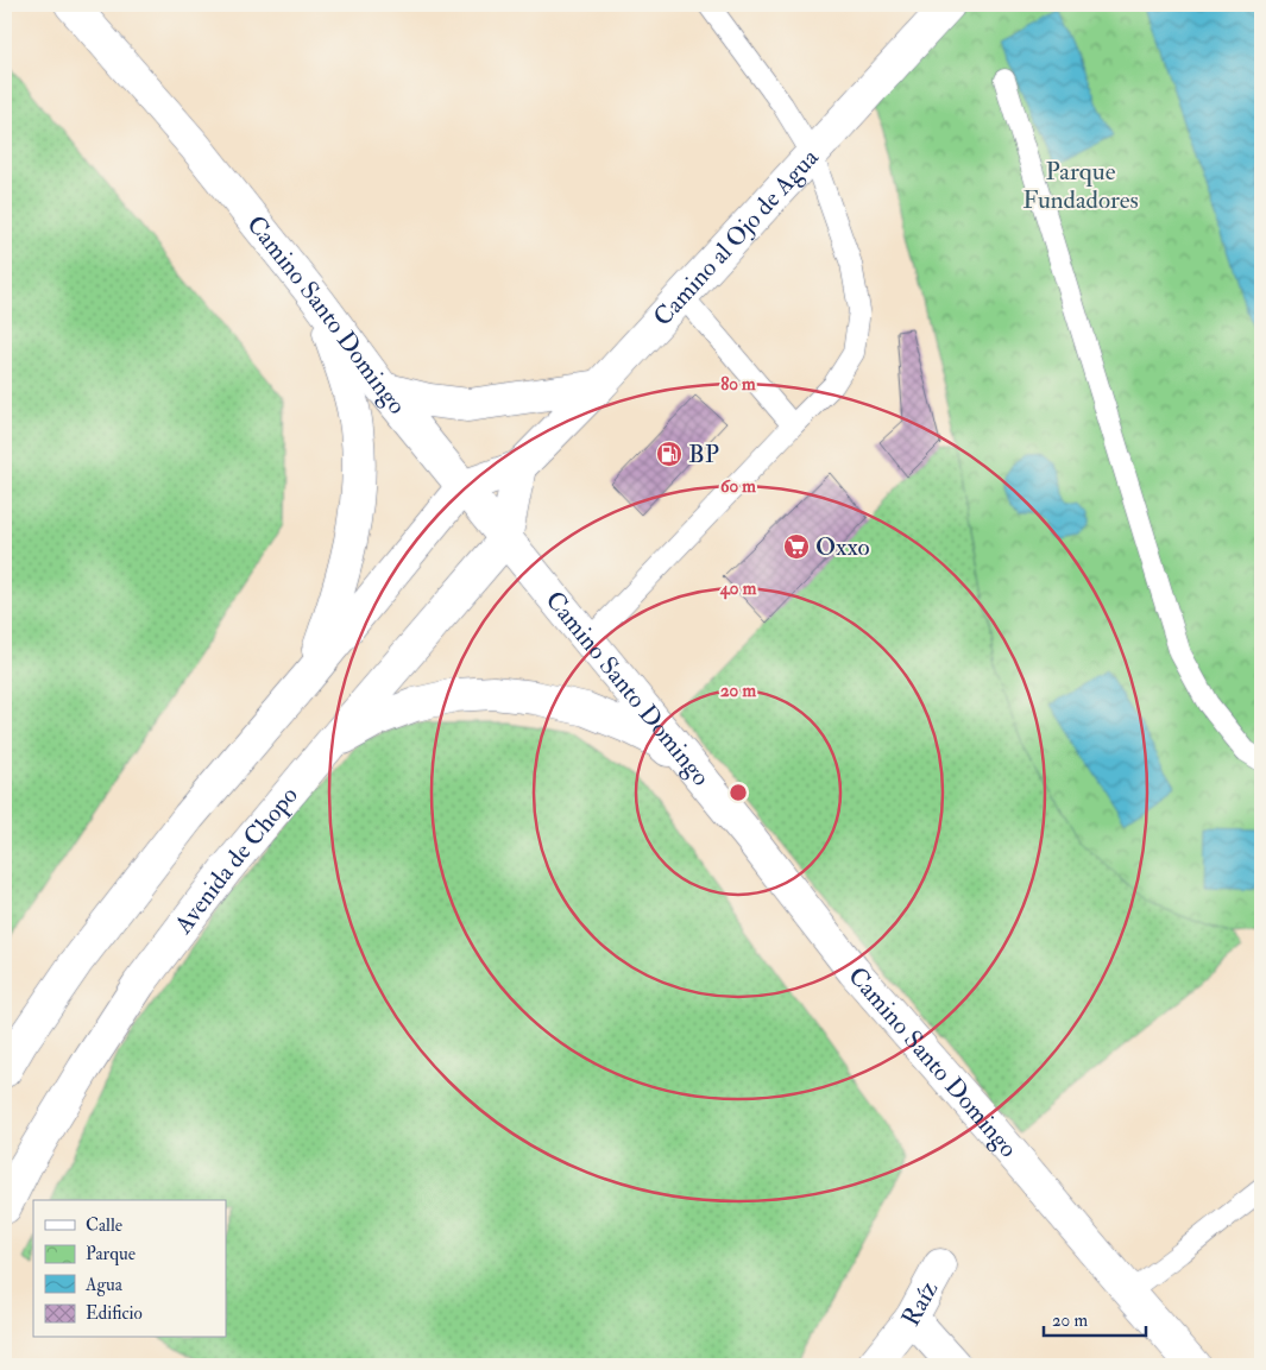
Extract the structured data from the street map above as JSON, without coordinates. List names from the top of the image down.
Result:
{
  "streets": {
    "street": [
      "Camino al Ojo de Agua",
      "Camino Santo Domingo",
      "Avenida de Chopo",
      "Raíz"
    ]
  },
  "crossings": [
    ["Camino al Ojo de Agua", "Camino Santo Domingo"],
    ["Camino Santo Domingo", "Avenida de Chopo"]
  ],
  "parks": ["Parque Fundadores"],
  "places": {
    "fuel station": ["BP"],
    "supermarket": ["Oxxo"]
  },
  "legend": [
    "Calle",
    "Parque",
    "Agua",
    "Edificio"
  ],
  "scale_bar": "20 m",
  "rings": [
    "80 m",
    "60 m",
    "40 m",
    "20 m"
  ]
}
